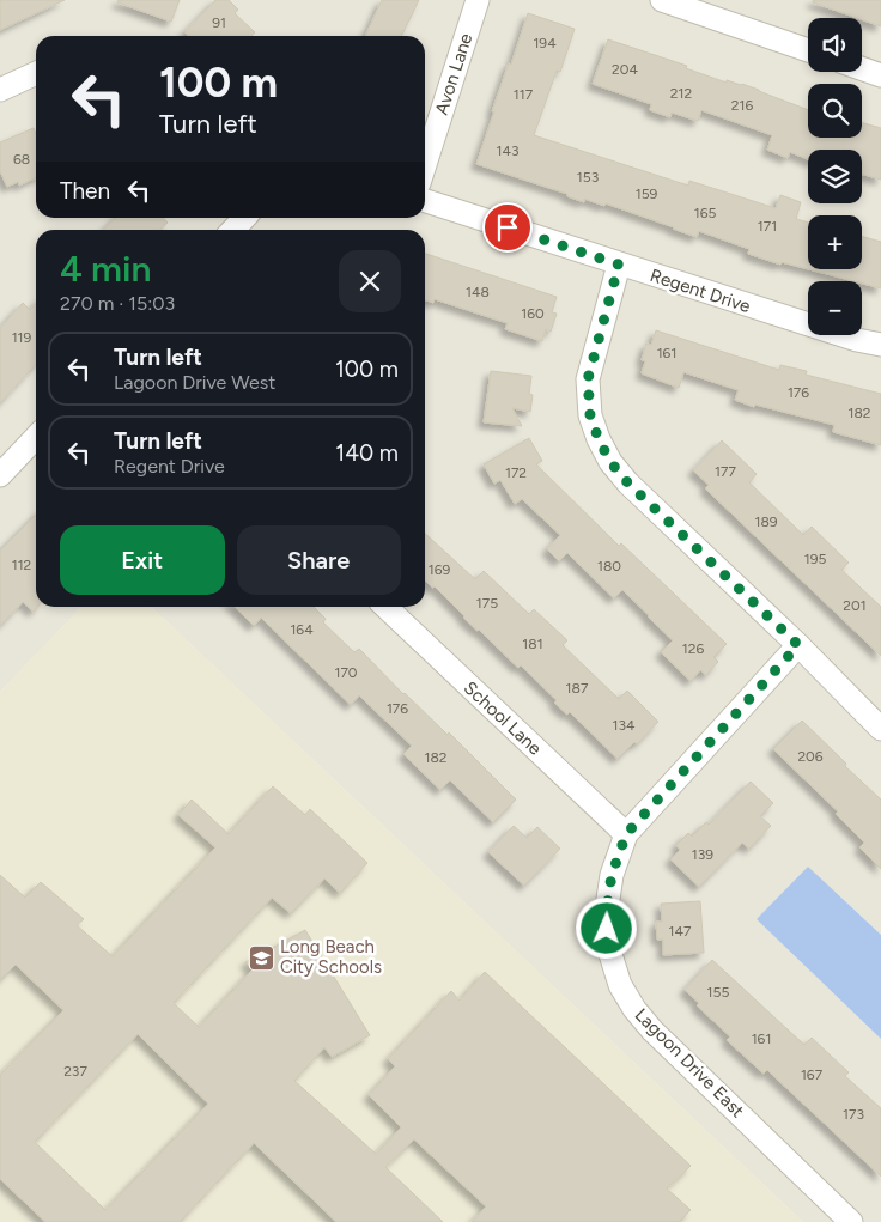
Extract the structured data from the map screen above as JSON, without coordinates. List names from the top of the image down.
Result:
{
  "streets": {
    "street": [
      "Avon Lane",
      "Regent Drive",
      "School Lane",
      "Lagoon Drive East"
    ]
  },
  "crossings": [
    ["School Lane", "Lagoon Drive East"]
  ],
  "places": {
    "school or university": ["Long Beach City Schools"]
  },
  "house_numbers": [
    "91",
    "194",
    "204",
    "212",
    "117",
    "216",
    "143",
    "68",
    "153",
    "159",
    "165",
    "171",
    "148",
    "160",
    "119",
    "161",
    "176",
    "182",
    "177",
    "172",
    "189",
    "195",
    "112",
    "180",
    "169",
    "175",
    "201",
    "164",
    "181",
    "126",
    "170",
    "187",
    "176",
    "134",
    "206",
    "182",
    "139",
    "147",
    "155",
    "161",
    "237",
    "167",
    "173"
  ],
  "page": {
    "map_buttons": ["+", "−"],
    "turn": ["100 m", "Turn left"],
    "then": "Then",
    "heading": ["4 min", "270 m · 15:03"],
    "list": [
      {
        "name": "Turn left",
        "note": "Lagoon Drive West",
        "value": "100 m"
      },
      {
        "name": "Turn left",
        "note": "Regent Drive",
        "value": "140 m"
      }
    ],
    "buttons": ["Exit", "Share"]
  }
}
